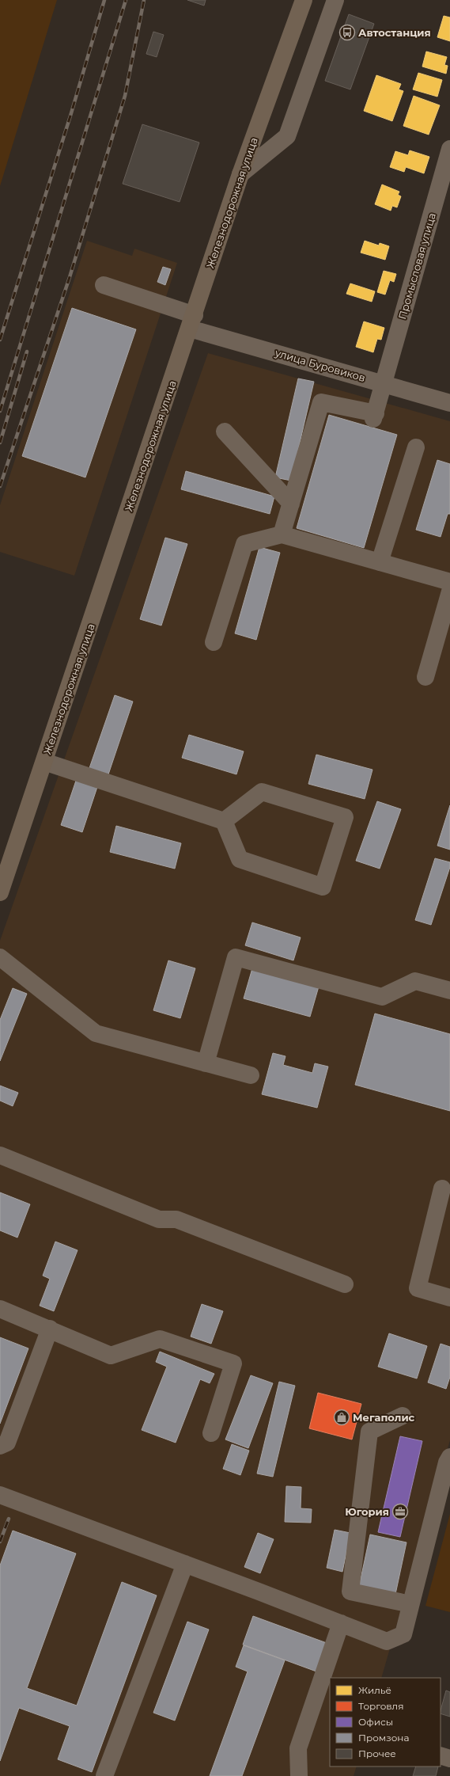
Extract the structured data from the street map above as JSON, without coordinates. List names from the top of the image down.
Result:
{
  "streets": {
    "main road": ["Железнодорожная улица"],
    "street": ["Промысловая улица", "улица Буровиков"]
  },
  "crossings": [
    ["Железнодорожная улица", "улица Буровиков"],
    ["Промысловая улица", "улица Буровиков"]
  ],
  "places": {
    "bus stop": ["Автостанция"],
    "shop": ["Мегаполис"],
    "office": ["Югория"]
  },
  "legend": [
    "Жильё",
    "Торговля",
    "Офисы",
    "Промзона",
    "Прочее"
  ]
}
